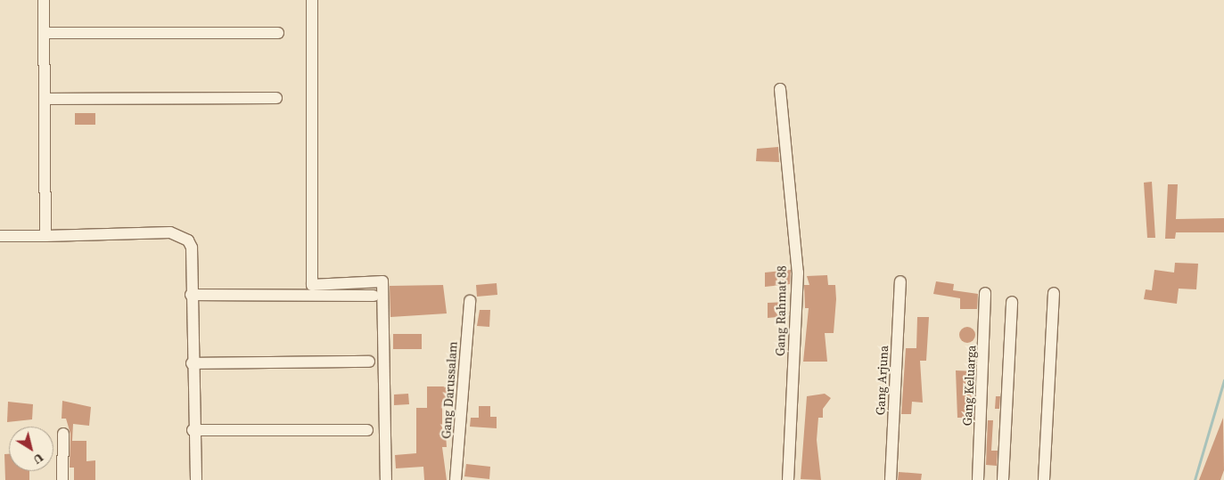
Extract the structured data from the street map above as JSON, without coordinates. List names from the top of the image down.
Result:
{
  "streets": {
    "street": [
      "Gang Rahmat 88",
      "Gang Arjuna",
      "Gang Keluarga",
      "Gang Darussalam"
    ]
  },
  "north": "bottom right"
}
